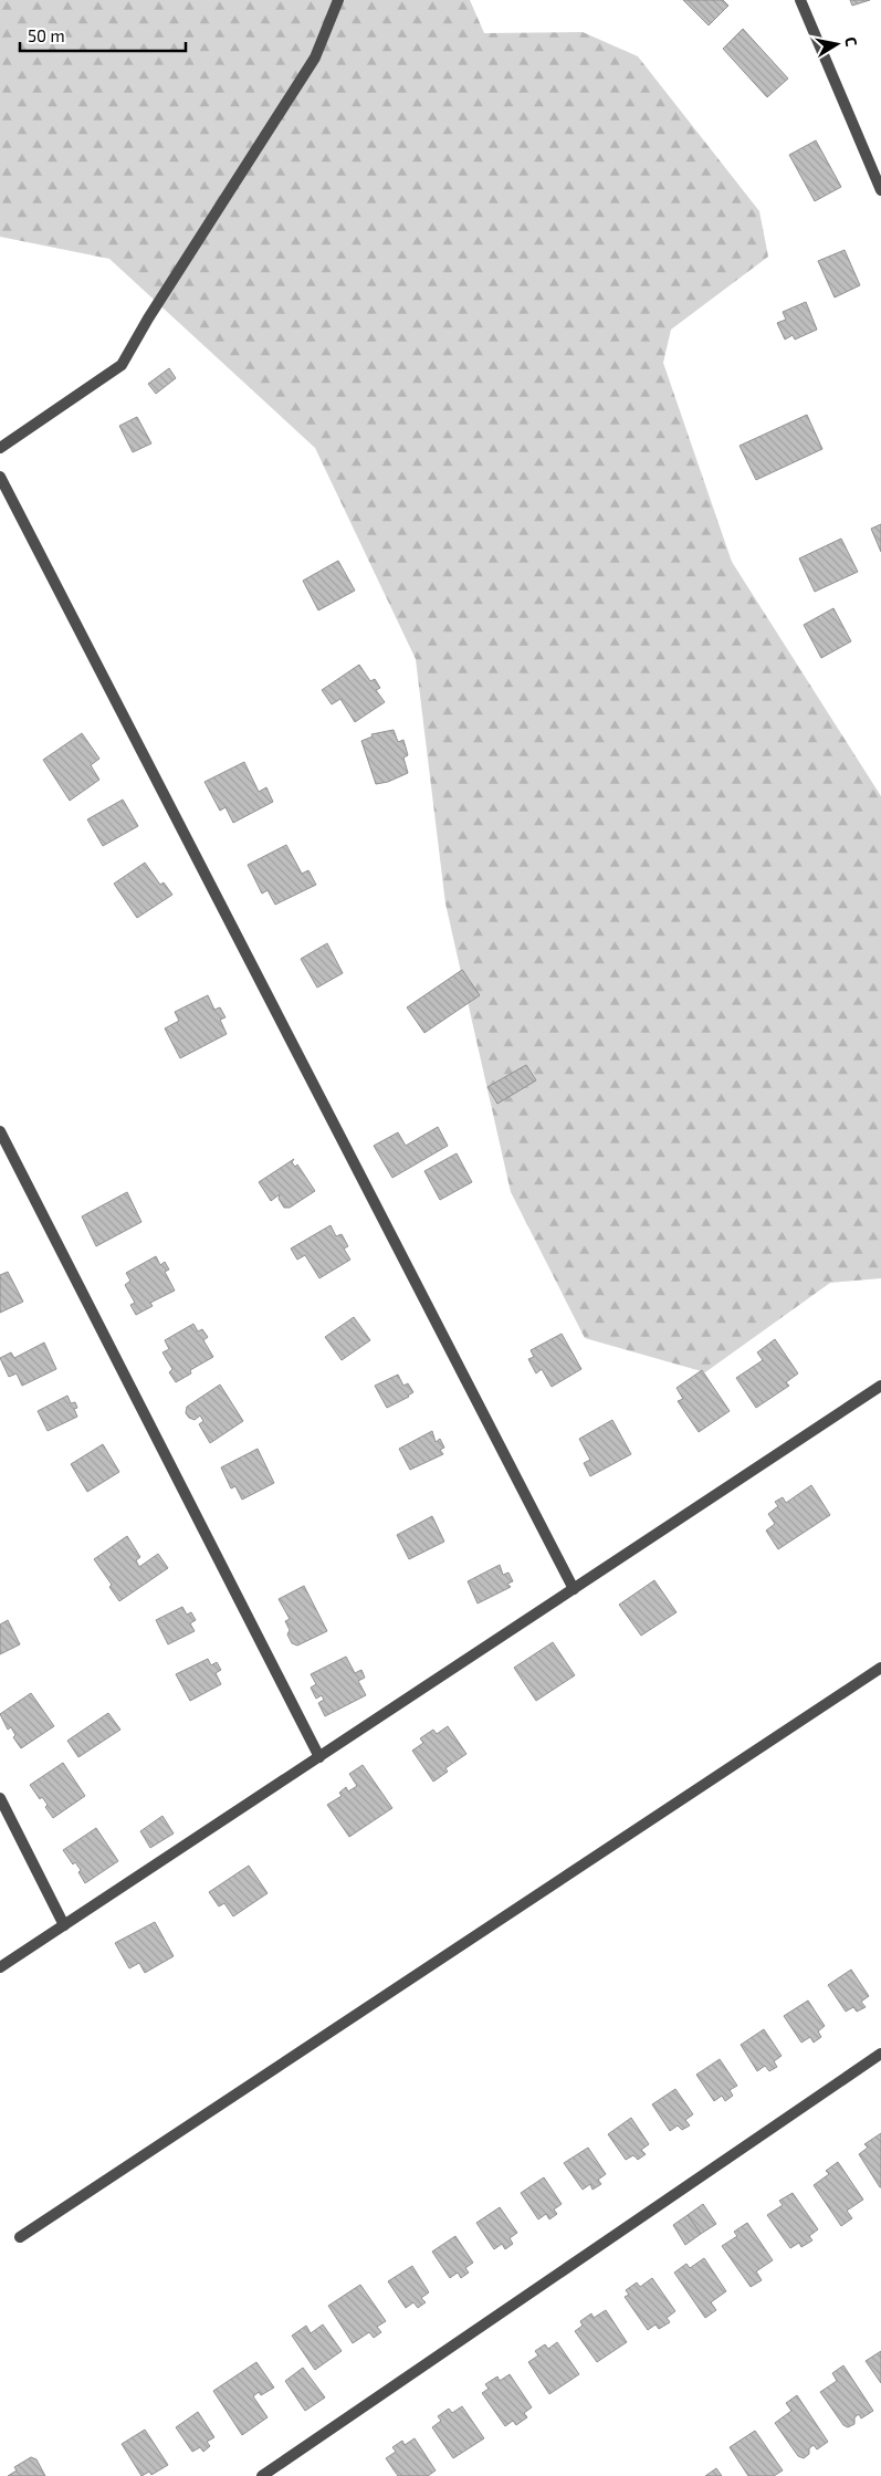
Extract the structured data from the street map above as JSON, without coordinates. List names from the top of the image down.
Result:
{
  "scale_bar": "50 m",
  "north": "right"
}
